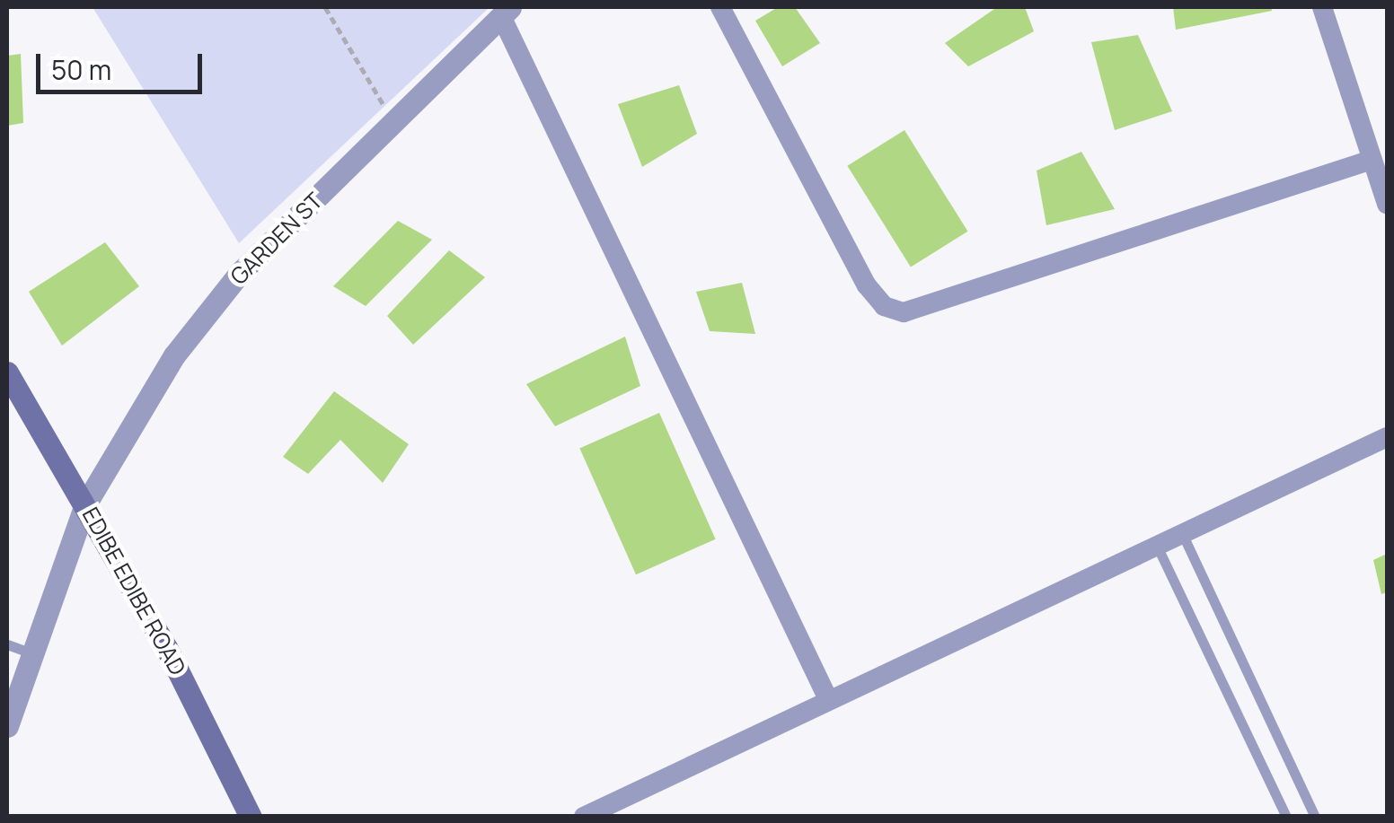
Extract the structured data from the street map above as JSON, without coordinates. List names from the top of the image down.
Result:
{
  "streets": {
    "main road": ["EDIBE EDIBE ROAD"],
    "street": ["GARDEN ST"]
  },
  "crossings": [
    ["GARDEN ST", "EDIBE EDIBE ROAD"]
  ],
  "scale_bar": "50 m"
}
